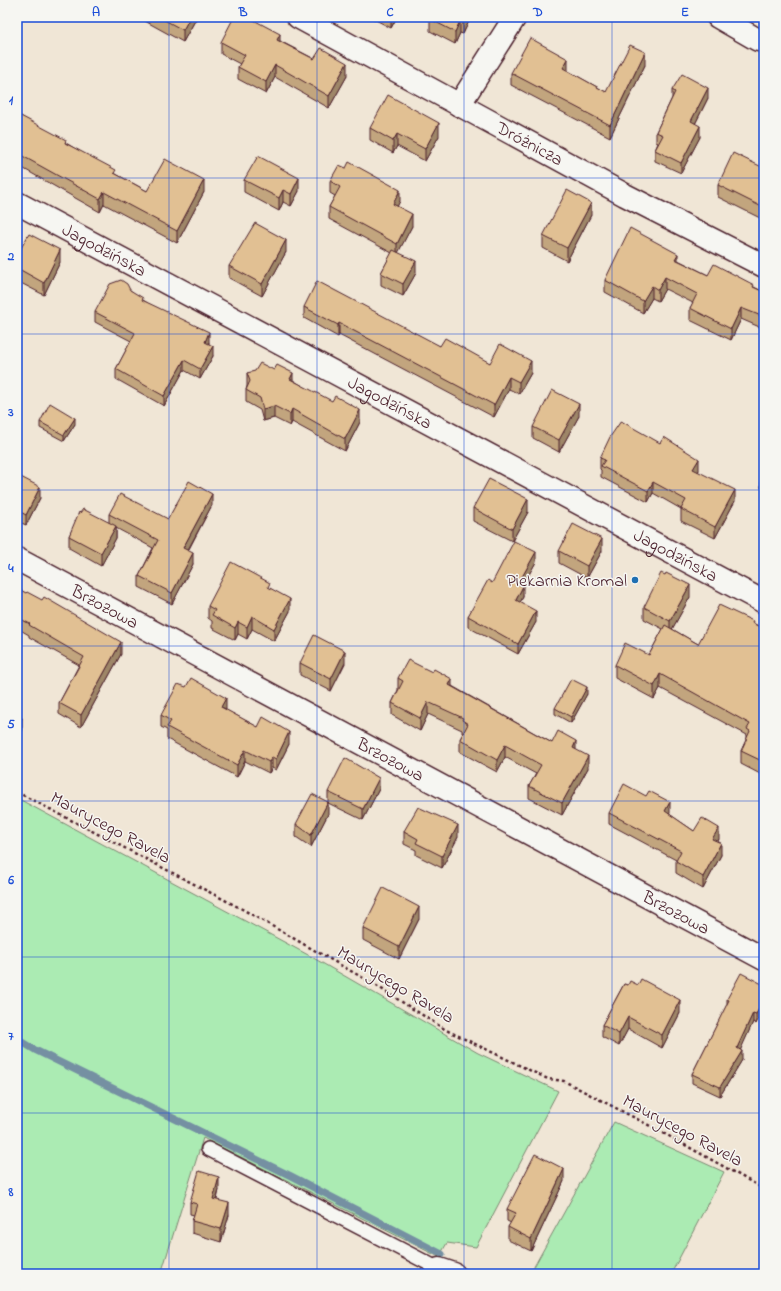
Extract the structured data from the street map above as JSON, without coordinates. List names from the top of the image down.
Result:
{
  "streets": {
    "street": ["Dróżnicza", "Jagodzińska", "Brzozowa"],
    "path": ["Maurycego Ravela"]
  },
  "places": ["Piekarnia Kromal"],
  "grid": {
    "columns": [
      "A",
      "B",
      "C",
      "D",
      "E"
    ],
    "rows": [
      "1",
      "2",
      "3",
      "4",
      "5",
      "6",
      "7",
      "8"
    ]
  }
}
